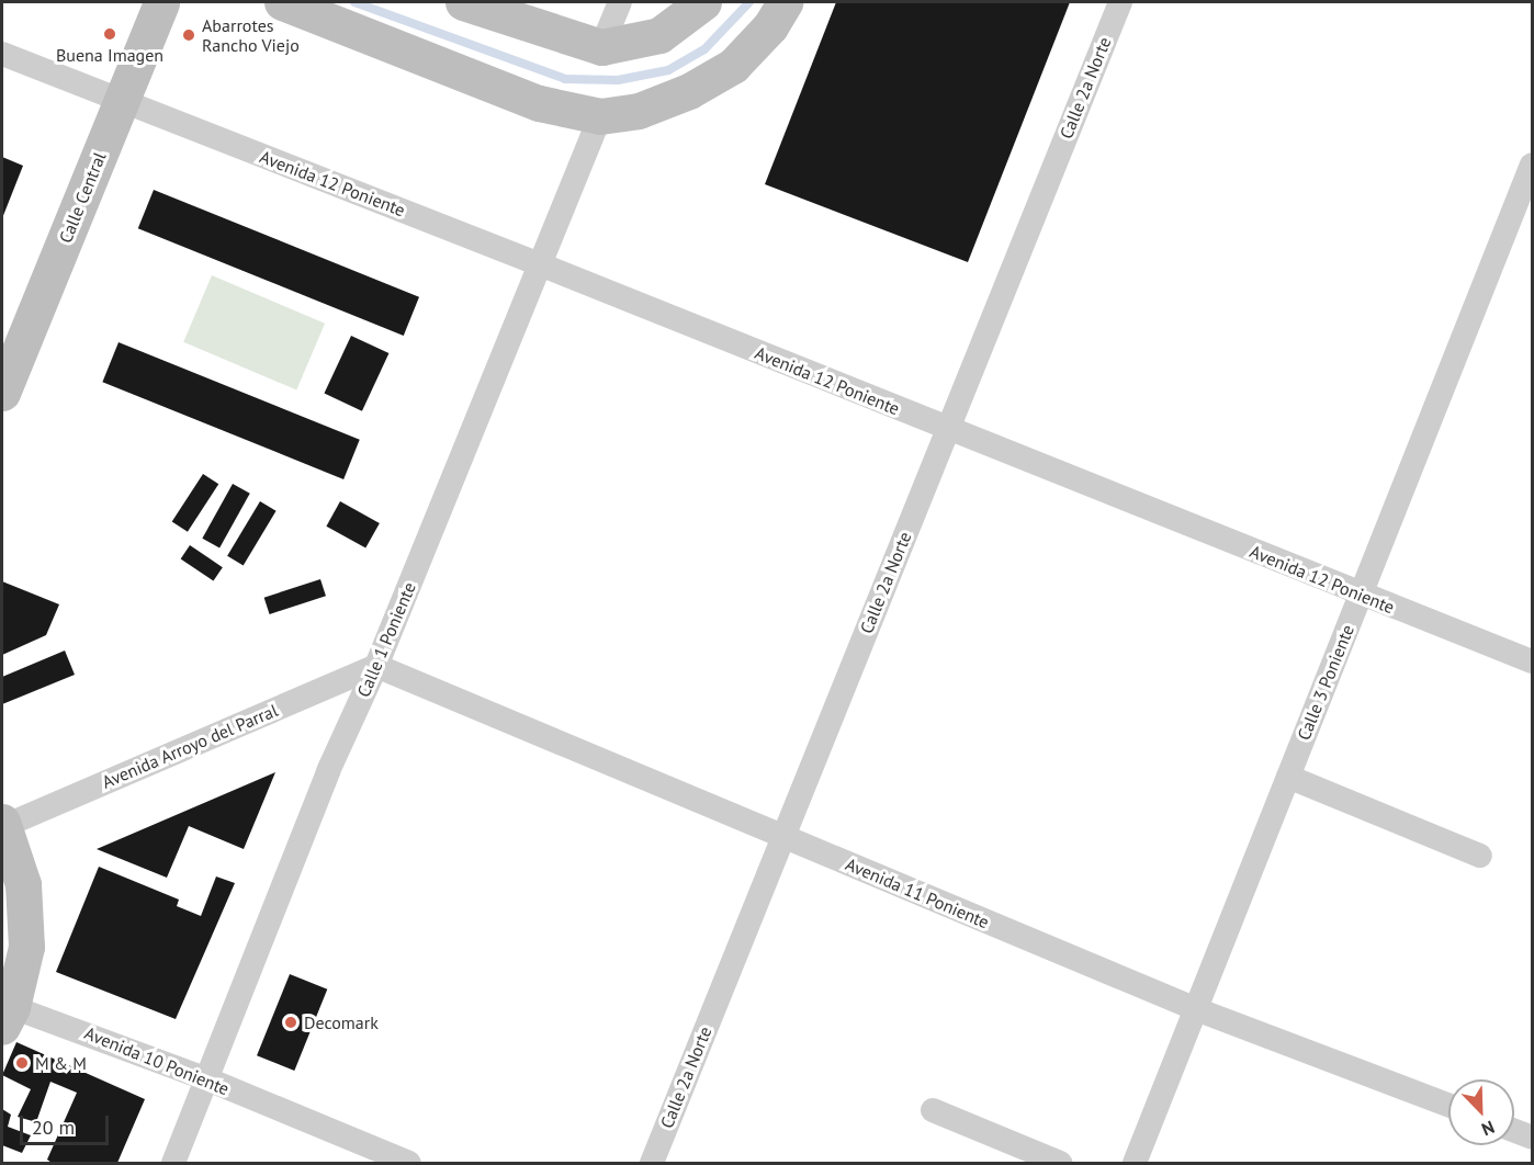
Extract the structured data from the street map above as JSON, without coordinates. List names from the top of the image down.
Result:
{
  "streets": {
    "main road": ["Calle Central"],
    "street": [
      "Calle 2a Norte",
      "Avenida 12 Poniente",
      "Calle 1 Poniente",
      "Calle 3 Poniente",
      "Avenida Arroyo del Parral",
      "Avenida 11 Poniente",
      "Avenida 10 Poniente"
    ]
  },
  "crossings": [
    ["Calle 2a Norte", "Avenida 12 Poniente"],
    ["Calle 2a Norte", "Avenida 11 Poniente"],
    ["Avenida 12 Poniente", "Calle Central"],
    ["Avenida 12 Poniente", "Calle 1 Poniente"],
    ["Avenida 12 Poniente", "Calle 3 Poniente"],
    ["Calle 1 Poniente", "Avenida Arroyo del Parral"],
    ["Calle 1 Poniente", "Avenida 11 Poniente"],
    ["Calle 1 Poniente", "Avenida 10 Poniente"],
    ["Calle 3 Poniente", "Avenida 11 Poniente"],
    ["Avenida Arroyo del Parral", "Avenida 11 Poniente"]
  ],
  "places": [
    "Buena Imagen",
    "Abarrotes Rancho Viejo",
    "Decomark",
    "M & M"
  ],
  "scale_bar": "20 m",
  "north": "bottom right"
}
